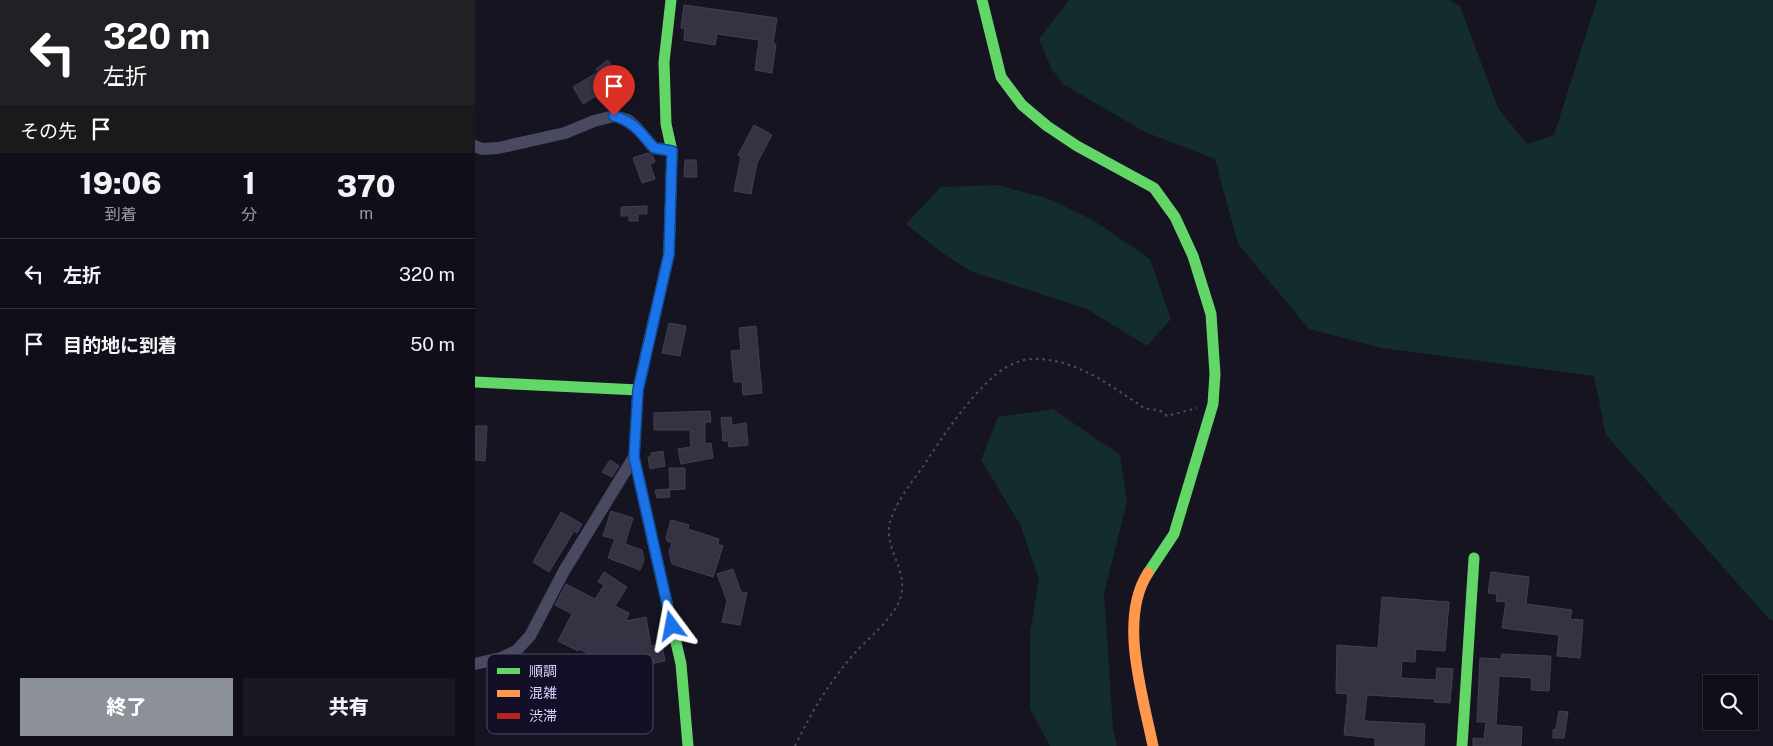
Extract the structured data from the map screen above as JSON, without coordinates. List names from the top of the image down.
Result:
{
  "legend": ["順調", "混雑", "渋滞"],
  "page": {
    "turn": ["320 m", "左折"],
    "then": "その先",
    "eta": [
      "19:06",
      "到着",
      "1",
      "分",
      "370",
      "m"
    ],
    "list": [
      {
        "name": "左折",
        "value": "320 m"
      },
      {
        "name": "目的地に到着",
        "value": "50 m"
      }
    ],
    "buttons": ["終了", "共有"]
  }
}
